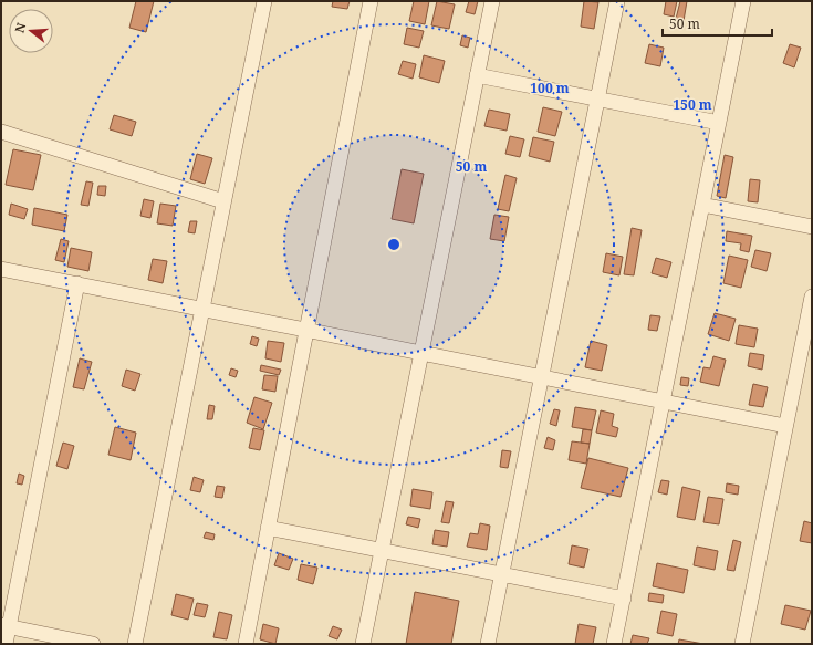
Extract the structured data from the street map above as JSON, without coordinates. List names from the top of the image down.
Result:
{
  "scale_bar": "50 m",
  "north": "left",
  "rings": ["100 m", "150 m", "50 m"]
}
